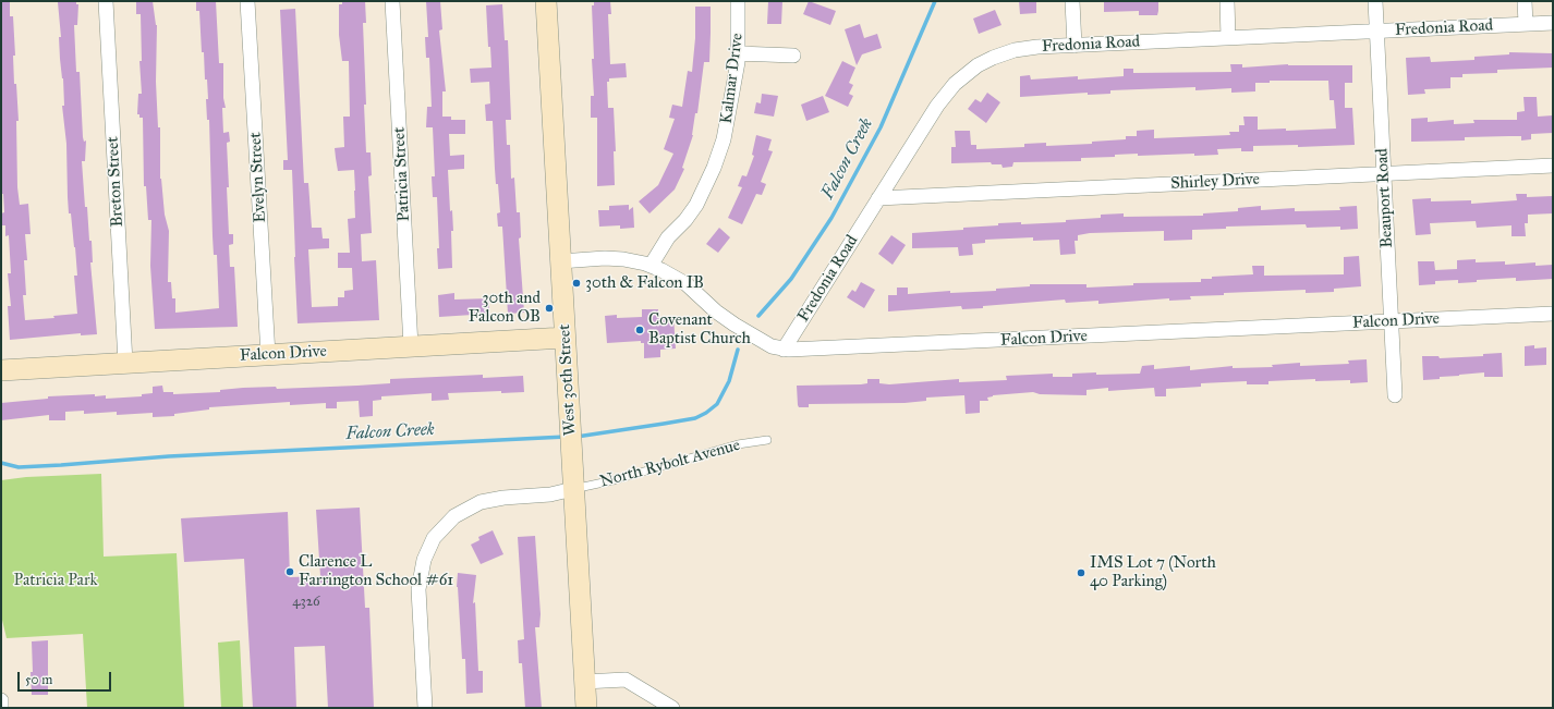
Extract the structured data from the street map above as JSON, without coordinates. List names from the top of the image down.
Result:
{
  "streets": {
    "main road": ["Falcon Drive", "West 30th Street"],
    "street": [
      "Fredonia Road",
      "Kalmar Drive",
      "Patricia Street",
      "Evelyn Street",
      "Breton Street",
      "Shirley Drive",
      "Beauport Road"
    ],
    "lane": ["North Rybolt Avenue"]
  },
  "crossings": [
    ["Fredonia Road", "Shirley Drive"],
    ["Fredonia Road", "Beauport Road"],
    ["Fredonia Road", "Falcon Drive"],
    ["Kalmar Drive", "Falcon Drive"],
    ["Patricia Street", "Falcon Drive"],
    ["Evelyn Street", "Falcon Drive"],
    ["Breton Street", "Falcon Drive"],
    ["Shirley Drive", "Beauport Road"],
    ["Beauport Road", "Falcon Drive"],
    ["Falcon Drive", "West 30th Street"],
    ["West 30th Street", "North Rybolt Avenue"]
  ],
  "water": ["Falcon Creek"],
  "parks": ["Patricia Park"],
  "places": [
    "30th & Falcon IB",
    "30th and Falcon OB",
    "Covenant Baptist Church",
    "Clarence L Farrington School #61",
    "IMS Lot 7 (North 40 Parking)"
  ],
  "house_numbers": ["4326"],
  "scale_bar": "50 m"
}
